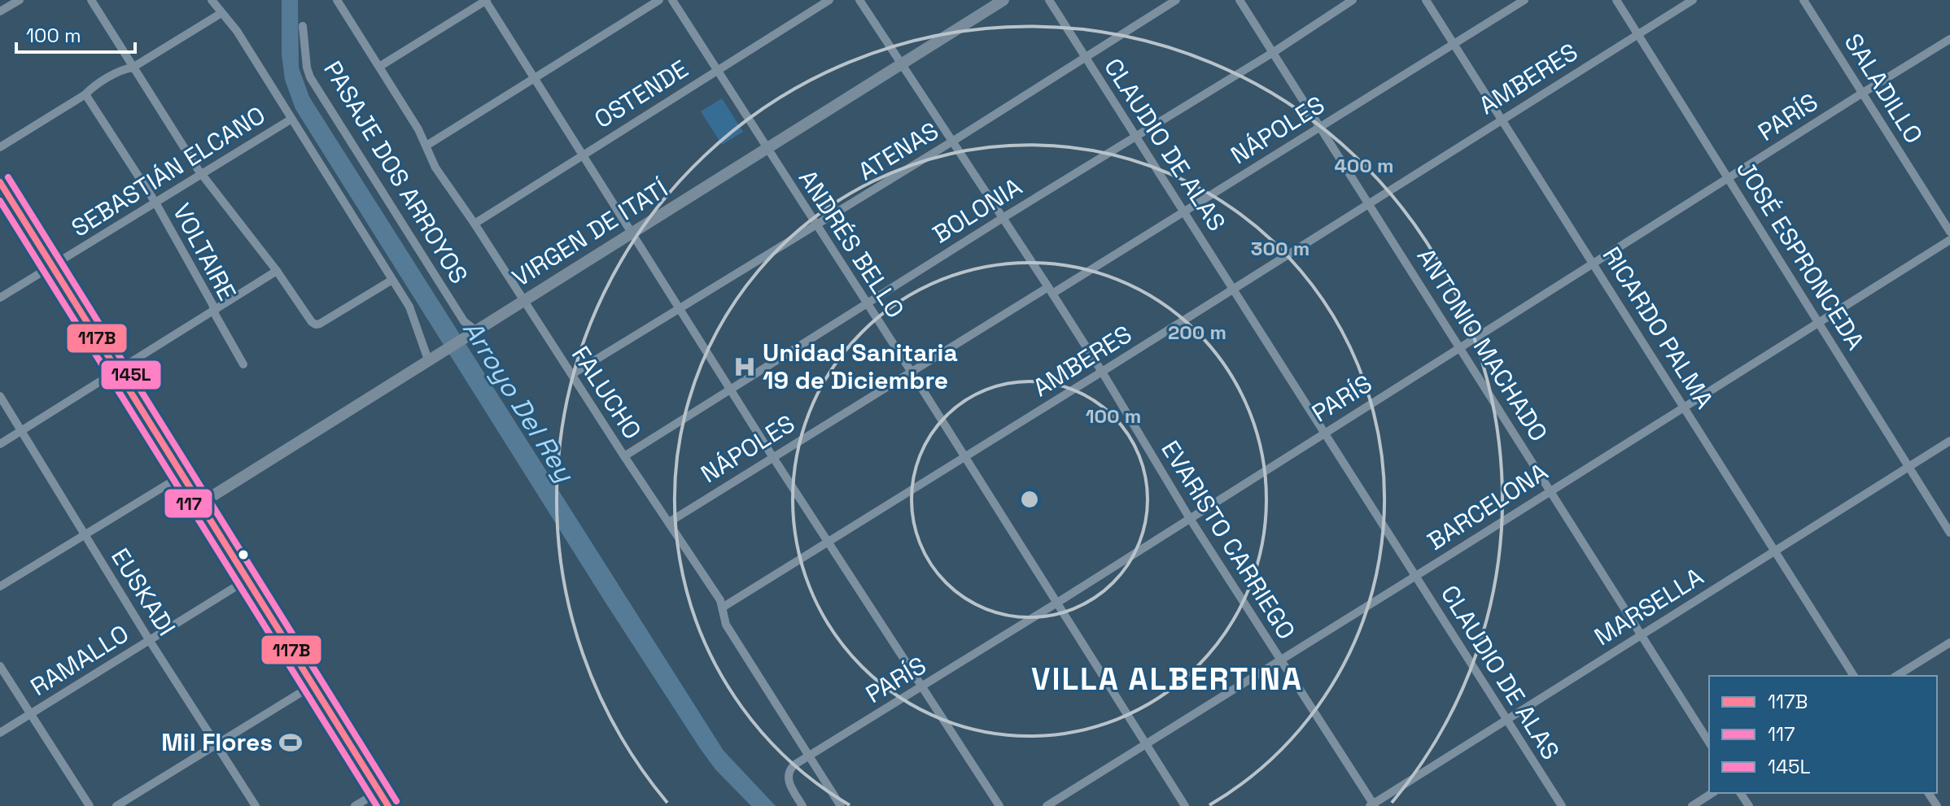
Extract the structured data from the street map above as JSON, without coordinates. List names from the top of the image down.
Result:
{
  "streets": {
    "street": [
      "AMBERES",
      "SALADILLO",
      "OSTENDE",
      "PARÍS",
      "NÁPOLES",
      "CLAUDIO DE ALAS",
      "ATENAS",
      "SEBASTIÁN ELCANO",
      "PASAJE DOS ARROYOS",
      "BOLONIA",
      "VIRGEN DE ITATÍ",
      "ANDRÉS BELLO",
      "VOLTAIRE",
      "JOSÉ ESPRONCEDA",
      "RICARDO PALMA",
      "ANTONIO MACHADO",
      "FALUCHO",
      "BARCELONA",
      "EVARISTO CARRIEGO",
      "EUSKADI",
      "MARSELLA",
      "RAMALLO"
    ]
  },
  "crossings": [
    ["AMBERES", "CLAUDIO DE ALAS"],
    ["AMBERES", "ANDRÉS BELLO"],
    ["AMBERES", "JOSÉ ESPRONCEDA"],
    ["AMBERES", "RICARDO PALMA"],
    ["AMBERES", "ANTONIO MACHADO"],
    ["AMBERES", "FALUCHO"],
    ["AMBERES", "EVARISTO CARRIEGO"],
    ["SALADILLO", "PARÍS"],
    ["OSTENDE", "ANDRÉS BELLO"],
    ["OSTENDE", "FALUCHO"],
    ["PARÍS", "CLAUDIO DE ALAS"],
    ["PARÍS", "ANDRÉS BELLO"],
    ["PARÍS", "JOSÉ ESPRONCEDA"],
    ["PARÍS", "RICARDO PALMA"],
    ["PARÍS", "ANTONIO MACHADO"],
    ["PARÍS", "FALUCHO"],
    ["PARÍS", "EVARISTO CARRIEGO"],
    ["NÁPOLES", "CLAUDIO DE ALAS"],
    ["NÁPOLES", "ANDRÉS BELLO"],
    ["NÁPOLES", "RICARDO PALMA"],
    ["NÁPOLES", "ANTONIO MACHADO"],
    ["NÁPOLES", "FALUCHO"],
    ["NÁPOLES", "EVARISTO CARRIEGO"],
    ["CLAUDIO DE ALAS", "ATENAS"],
    ["CLAUDIO DE ALAS", "BOLONIA"],
    ["CLAUDIO DE ALAS", "BARCELONA"],
    ["CLAUDIO DE ALAS", "MARSELLA"],
    ["ATENAS", "ANDRÉS BELLO"],
    ["ATENAS", "FALUCHO"],
    ["ATENAS", "EVARISTO CARRIEGO"],
    ["SEBASTIÁN ELCANO", "VOLTAIRE"],
    ["PASAJE DOS ARROYOS", "VIRGEN DE ITATÍ"],
    ["BOLONIA", "ANDRÉS BELLO"],
    ["BOLONIA", "ANTONIO MACHADO"],
    ["BOLONIA", "FALUCHO"],
    ["BOLONIA", "EVARISTO CARRIEGO"],
    ["VIRGEN DE ITATÍ", "ANDRÉS BELLO"],
    ["VIRGEN DE ITATÍ", "FALUCHO"],
    ["VIRGEN DE ITATÍ", "EVARISTO CARRIEGO"],
    ["ANDRÉS BELLO", "BARCELONA"],
    ["JOSÉ ESPRONCEDA", "BARCELONA"],
    ["JOSÉ ESPRONCEDA", "MARSELLA"],
    ["RICARDO PALMA", "BARCELONA"],
    ["RICARDO PALMA", "MARSELLA"],
    ["ANTONIO MACHADO", "BARCELONA"],
    ["ANTONIO MACHADO", "MARSELLA"],
    ["BARCELONA", "EVARISTO CARRIEGO"],
    ["EVARISTO CARRIEGO", "MARSELLA"],
    ["EUSKADI", "RAMALLO"]
  ],
  "districts": ["VILLA ALBERTINA"],
  "water": ["Arroyo Del Rey"],
  "places": {
    "hospital": ["Unidad Sanitaria 19 de Diciembre"],
    "sports": ["Mil Flores"]
  },
  "lines": ["transit line 145L", "transit line 117B", "transit line 117"],
  "legend": ["117B", "117", "145L"],
  "scale_bar": "100 m",
  "rings": [
    "400 m",
    "300 m",
    "200 m",
    "100 m"
  ]
}
